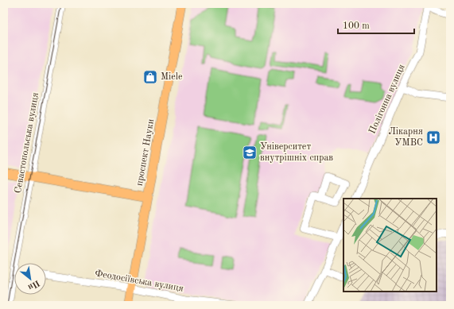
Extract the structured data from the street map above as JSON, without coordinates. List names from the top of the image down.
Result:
{
  "streets": {
    "main road": ["проспект Науки"],
    "street": ["Полігонна вулиця", "Севастопольська вулиця", "Феодосіївська вулиця"]
  },
  "crossings": [
    ["проспект Науки", "Феодосіївська вулиця"]
  ],
  "places": {
    "shop": ["Miele"],
    "hospital": ["Лікарня УМВС"],
    "school or university": ["Університет внутрішніх справ"]
  },
  "scale_bar": "100 m",
  "north": "bottom right"
}
